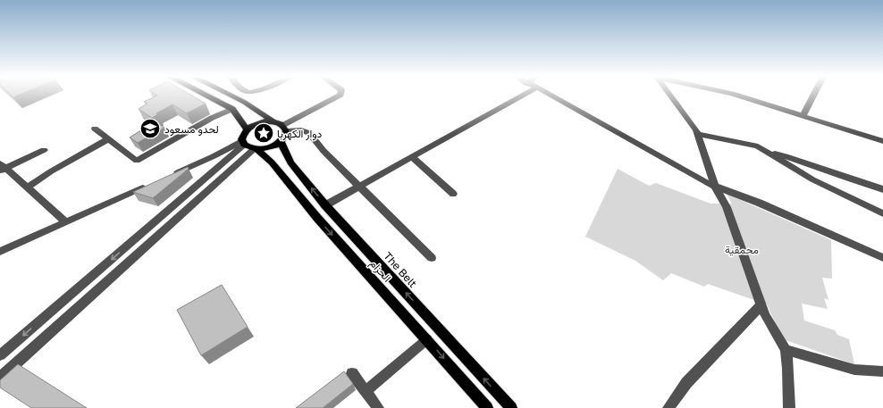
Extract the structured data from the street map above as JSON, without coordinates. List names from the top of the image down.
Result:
{
  "streets": {
    "main road": ["The Belt", "الحزام"]
  },
  "crossings": [
    ["The Belt", "الحزام"]
  ],
  "one_way": ["The Belt", "الحزام"],
  "parks": ["محمقية"],
  "places": {
    "school or university": ["لحدو مسعود"],
    "place": ["دوار الكهربا"]
  }
}
